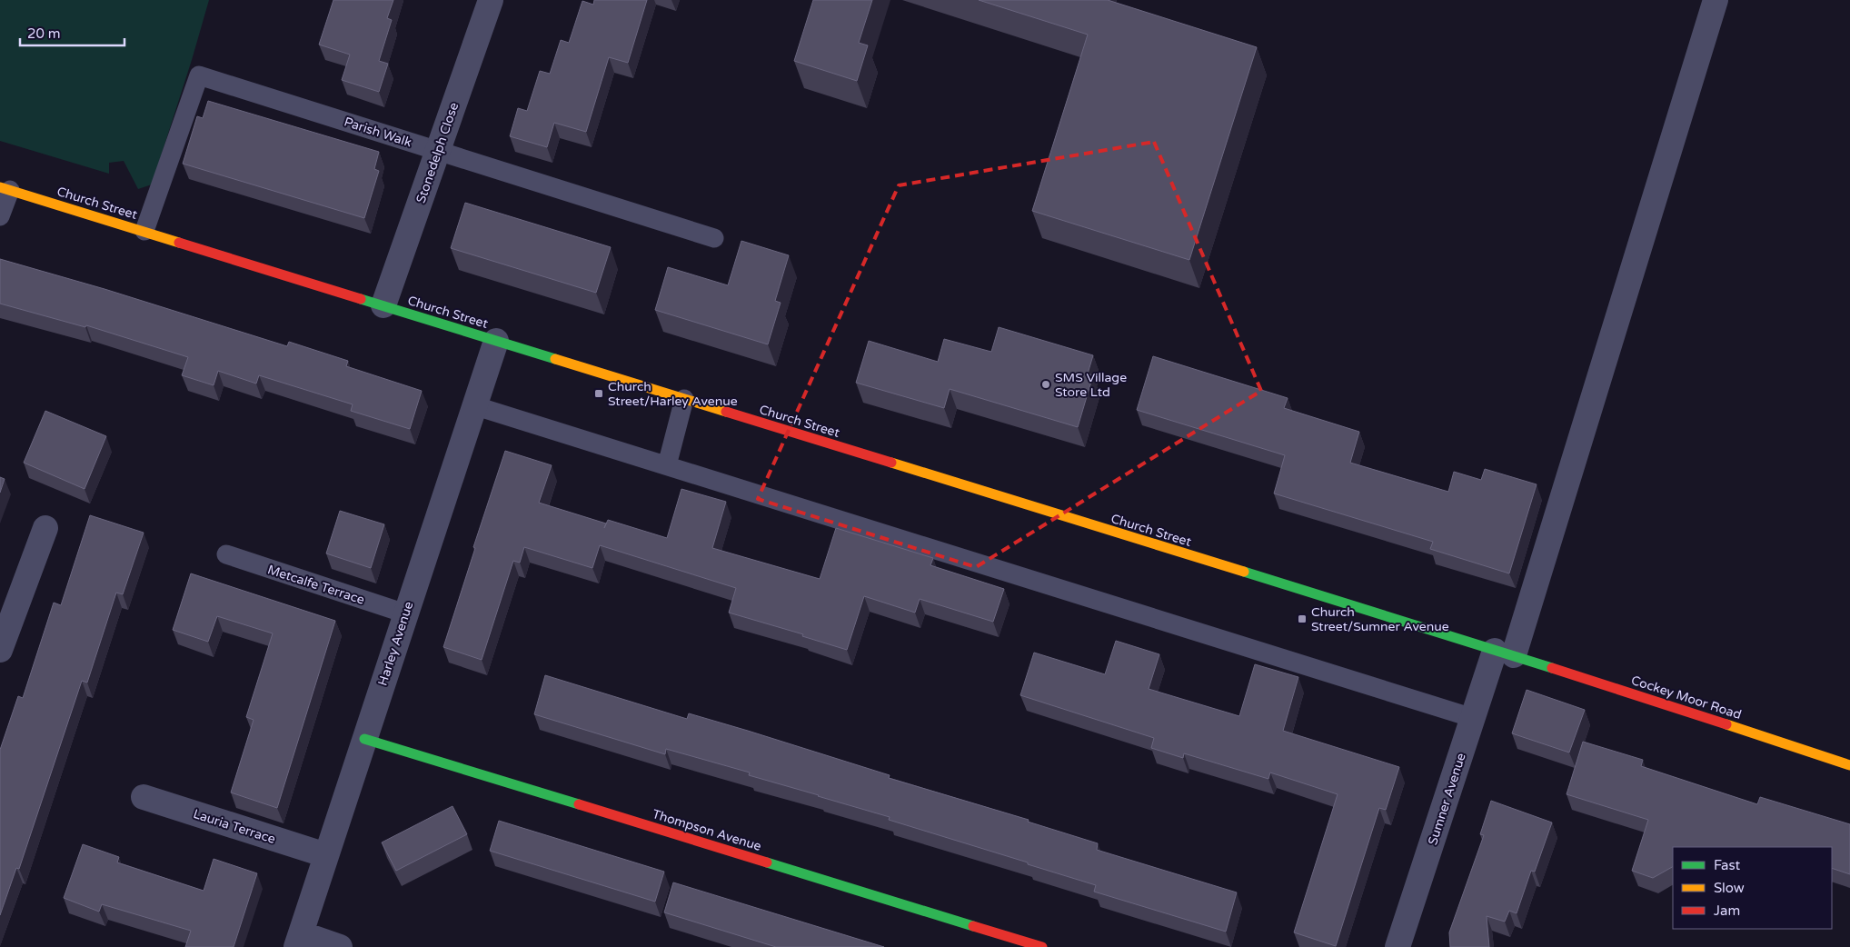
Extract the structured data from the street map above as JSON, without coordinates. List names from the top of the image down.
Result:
{
  "streets": {
    "main road": ["Church Street", "Cockey Moor Road", "Thompson Avenue"],
    "street": [
      "Stonedelph Close",
      "Harley Avenue",
      "Sumner Avenue",
      "Lauria Terrace"
    ],
    "lane": ["Parish Walk", "Metcalfe Terrace"]
  },
  "crossings": [
    ["Parish Walk", "Stonedelph Close"],
    ["Parish Walk", "Church Street"],
    ["Stonedelph Close", "Church Street"],
    ["Church Street", "Harley Avenue"],
    ["Church Street", "Cockey Moor Road"],
    ["Church Street", "Sumner Avenue"],
    ["Metcalfe Terrace", "Harley Avenue"],
    ["Harley Avenue", "Lauria Terrace"],
    ["Harley Avenue", "Thompson Avenue"],
    ["Cockey Moor Road", "Sumner Avenue"]
  ],
  "places": {
    "other": ["SMS Village Store Ltd"],
    "transit": ["Church Street/Harley Avenue", "Church Street/Sumner Avenue"]
  },
  "legend": ["Fast", "Slow", "Jam"],
  "scale_bar": "20 m"
}
